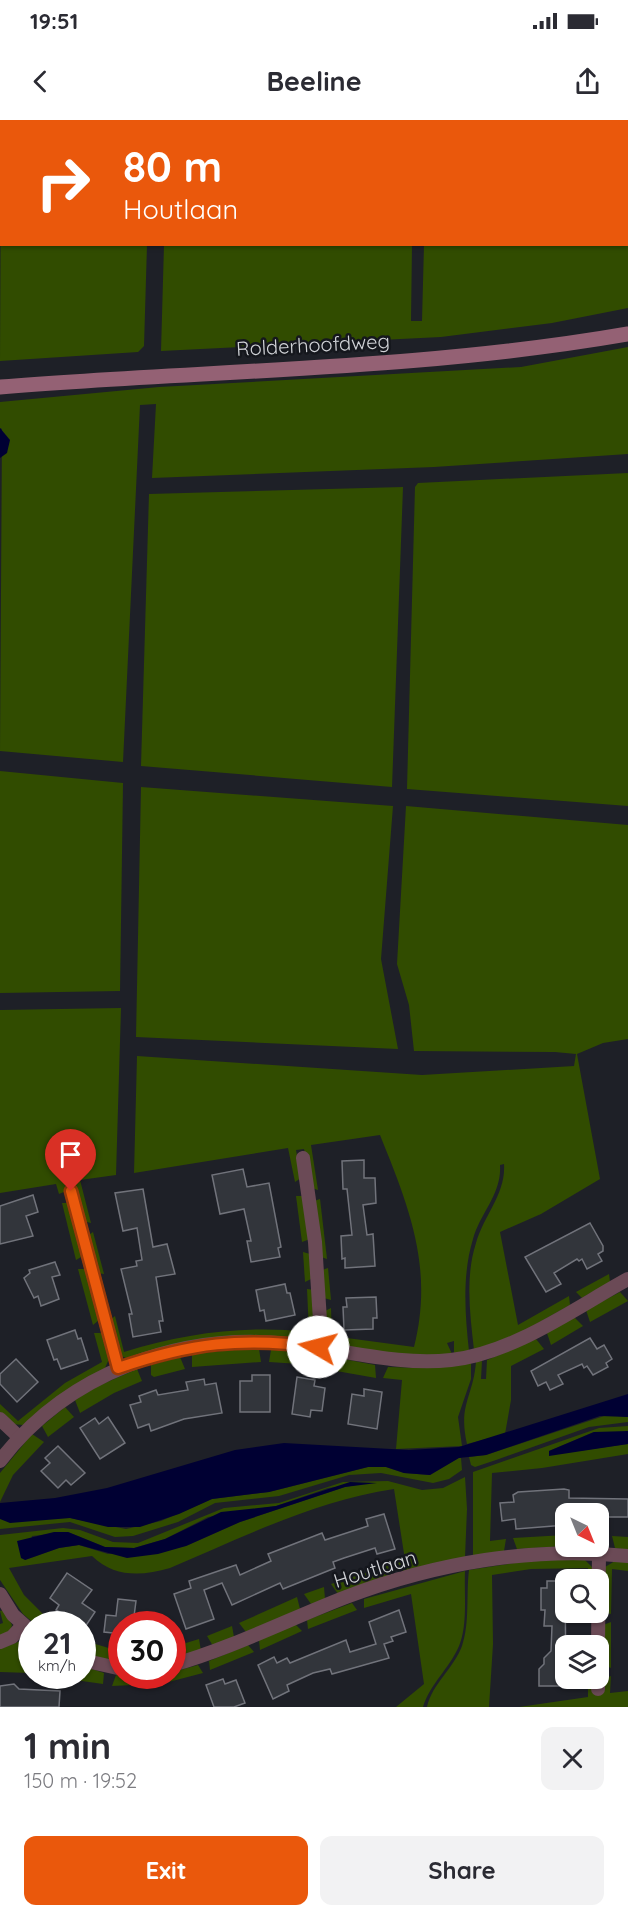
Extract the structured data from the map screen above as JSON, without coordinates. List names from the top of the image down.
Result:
{
  "streets": {
    "main road": ["Rolderhoofdweg"],
    "street": ["Houtlaan"]
  },
  "north": "bottom right",
  "page": {
    "status": "19:51",
    "header": "Beeline",
    "turn": ["80 m", "Houtlaan"],
    "speed": "21 km/h",
    "limit": "30",
    "heading": ["1 min", "150 m · 19:52"],
    "buttons": ["Exit", "Share"]
  }
}
